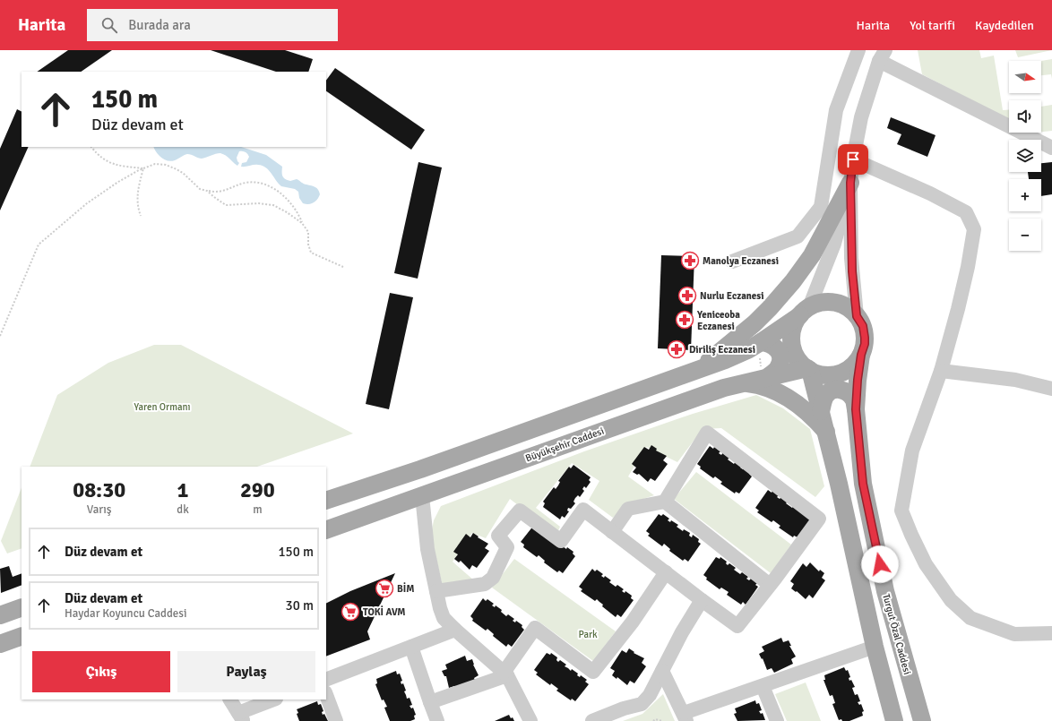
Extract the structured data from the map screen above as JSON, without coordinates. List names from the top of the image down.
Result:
{
  "streets": {
    "main road": ["Büyükşehir Caddesi", "Turgut Özal Caddesi"]
  },
  "crossings": [
    ["Büyükşehir Caddesi", "Turgut Özal Caddesi"]
  ],
  "parks": ["Yaren Ormanı", "Park"],
  "places": {
    "pharmacy": [
      "Manolya Eczanesi",
      "Nurlu Eczanesi",
      "Yeniceoba Eczanesi",
      "Diriliş Eczanesi"
    ],
    "supermarket": ["BİM", "TOKİ AVM"]
  },
  "north": "right",
  "page": {
    "header": "Harita",
    "search": "Burada ara",
    "nav": ["Harita", "Yol tarifi", "Kaydedilen"],
    "map_buttons": ["+", "−"],
    "turn": ["150 m", "Düz devam et"],
    "eta": [
      "08:30",
      "Varış",
      "1",
      "dk",
      "290",
      "m"
    ],
    "list": [
      {
        "name": "Düz devam et",
        "value": "150 m"
      },
      {
        "name": "Düz devam et",
        "note": "Haydar Koyuncu Caddesi",
        "value": "30 m"
      }
    ],
    "buttons": ["Çıkış", "Paylaş"]
  }
}
